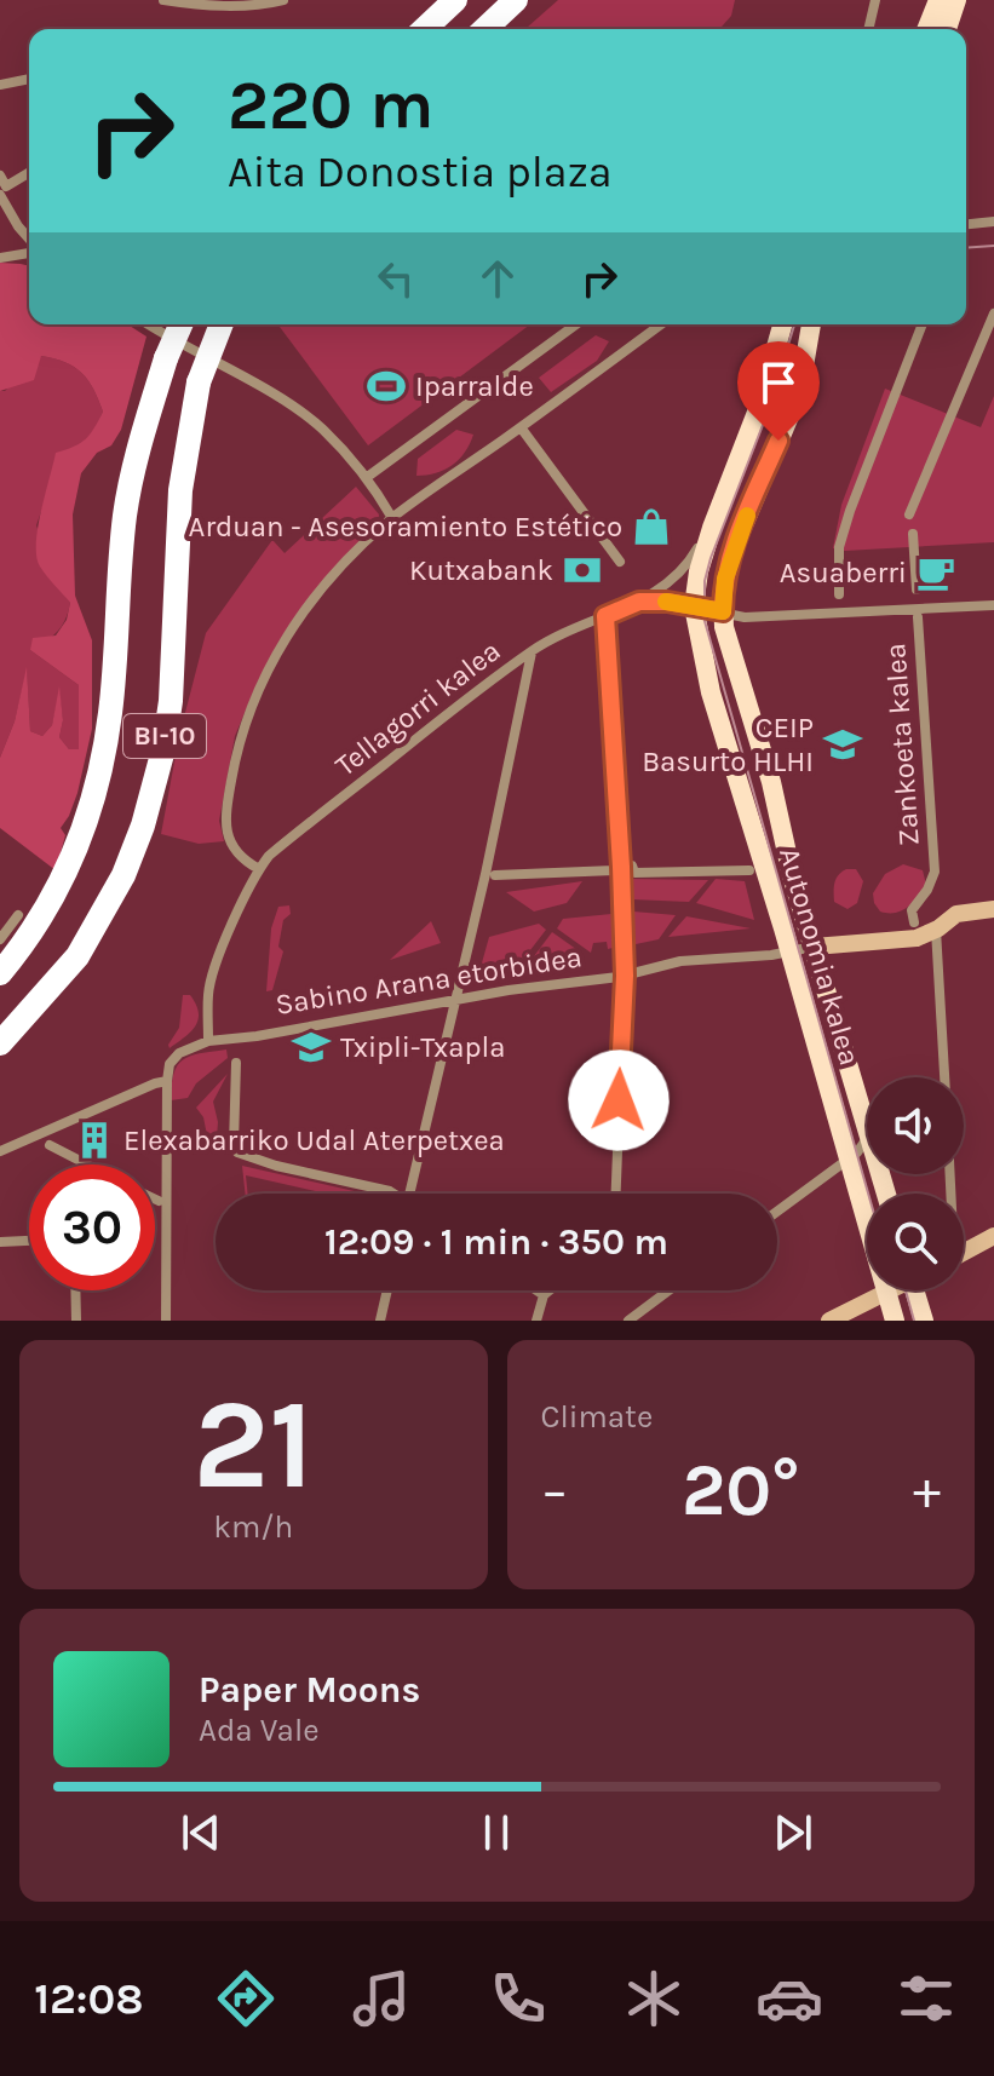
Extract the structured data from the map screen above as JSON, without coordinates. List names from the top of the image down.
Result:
{
  "streets": {
    "highway": ["BI-10"],
    "main road": ["Autonomia kalea"],
    "street": ["Tellagorri kalea", "Zankoeta kalea", "Sabino Arana etorbidea"]
  },
  "crossings": [
    ["Tellagorri kalea", "Sabino Arana etorbidea"],
    ["Autonomia kalea", "Sabino Arana etorbidea"]
  ],
  "places": {
    "sports": ["Iparralde"],
    "shop": ["Arduan - Asesoramiento Estético"],
    "bank": ["Kutxabank"],
    "cafe": ["Asuaberri"],
    "school or university": ["CEIP Basurto HLHI", "Txipli-Txapla"],
    "building": ["Elexabarriko Udal Aterpetxea"]
  },
  "page": {
    "turn": ["220 m", "Aita Donostia plaza"],
    "limit": "30",
    "trip": "12:09 · 1 min · 350 m",
    "tile": [
      ["21", "km/h"],
      "Climate"
    ],
    "heat": ["−", "20°", "+"],
    "song": ["Paper Moons", "Ada Vale"],
    "tabs": "12:08"
  }
}
